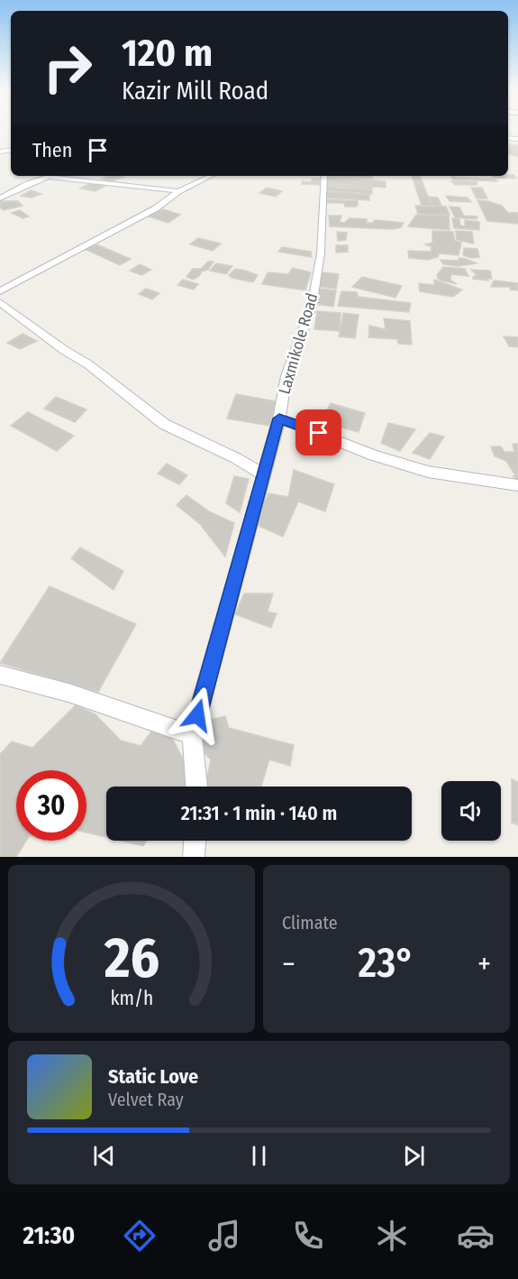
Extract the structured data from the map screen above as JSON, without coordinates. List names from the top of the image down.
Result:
{
  "streets": {
    "street": ["Laxmikole Road"]
  },
  "page": {
    "turn": ["120 m", "Kazir Mill Road"],
    "then": "Then",
    "limit": "30",
    "trip": "21:31 · 1 min · 140 m",
    "tile": "Climate",
    "heat": ["−", "23°", "+"],
    "song": ["Static Love", "Velvet Ray"],
    "tabs": "21:30",
    "gauge": ["26", "km/h"]
  }
}
